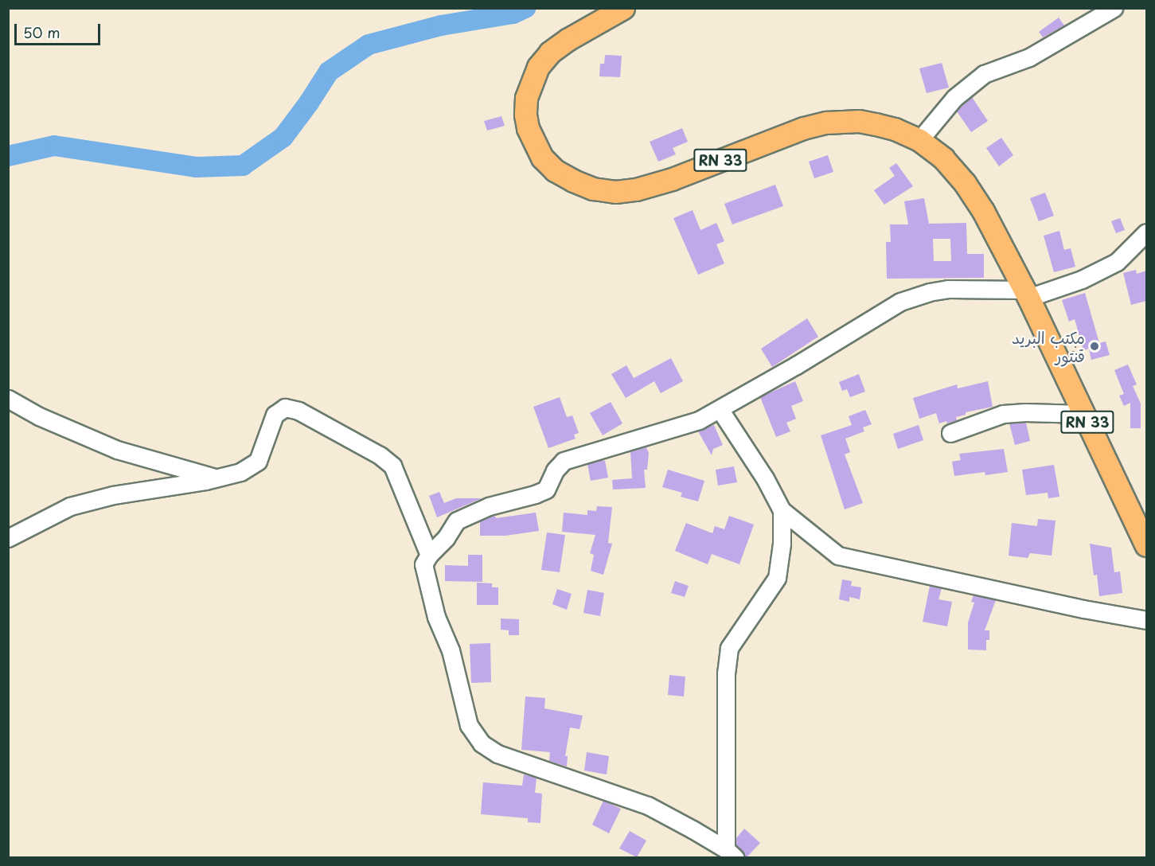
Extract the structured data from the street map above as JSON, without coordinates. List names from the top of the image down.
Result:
{
  "streets": {
    "main road": ["RN 33"]
  },
  "places": ["مكتب البريد قنتور"],
  "scale_bar": "50 m"
}
